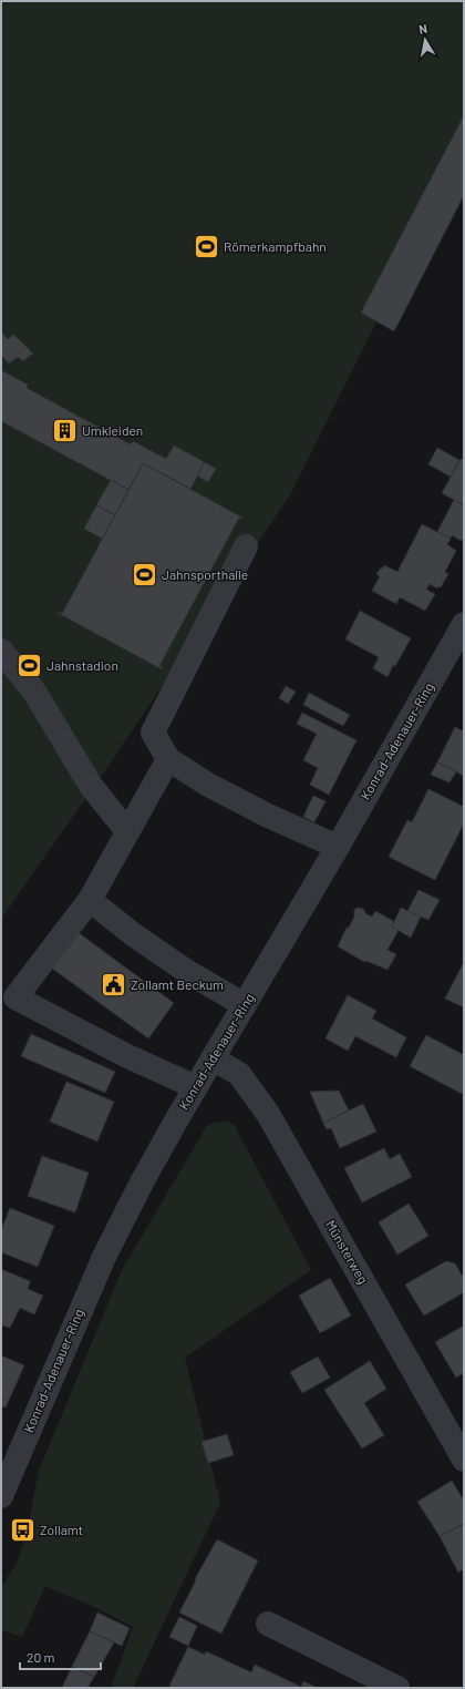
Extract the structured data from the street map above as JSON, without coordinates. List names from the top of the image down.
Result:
{
  "streets": {
    "street": ["Konrad-Adenauer-Ring", "Münsterweg"]
  },
  "crossings": [
    ["Konrad-Adenauer-Ring", "Münsterweg"]
  ],
  "places": {
    "sports": ["Römerkampfbahn", "Jahnsporthalle", "Jahnstadion"],
    "building": ["Umkleiden"],
    "public building": ["Zollamt Beckum"],
    "bus stop": ["Zollamt"]
  },
  "scale_bar": "20 m",
  "north": "top"
}
